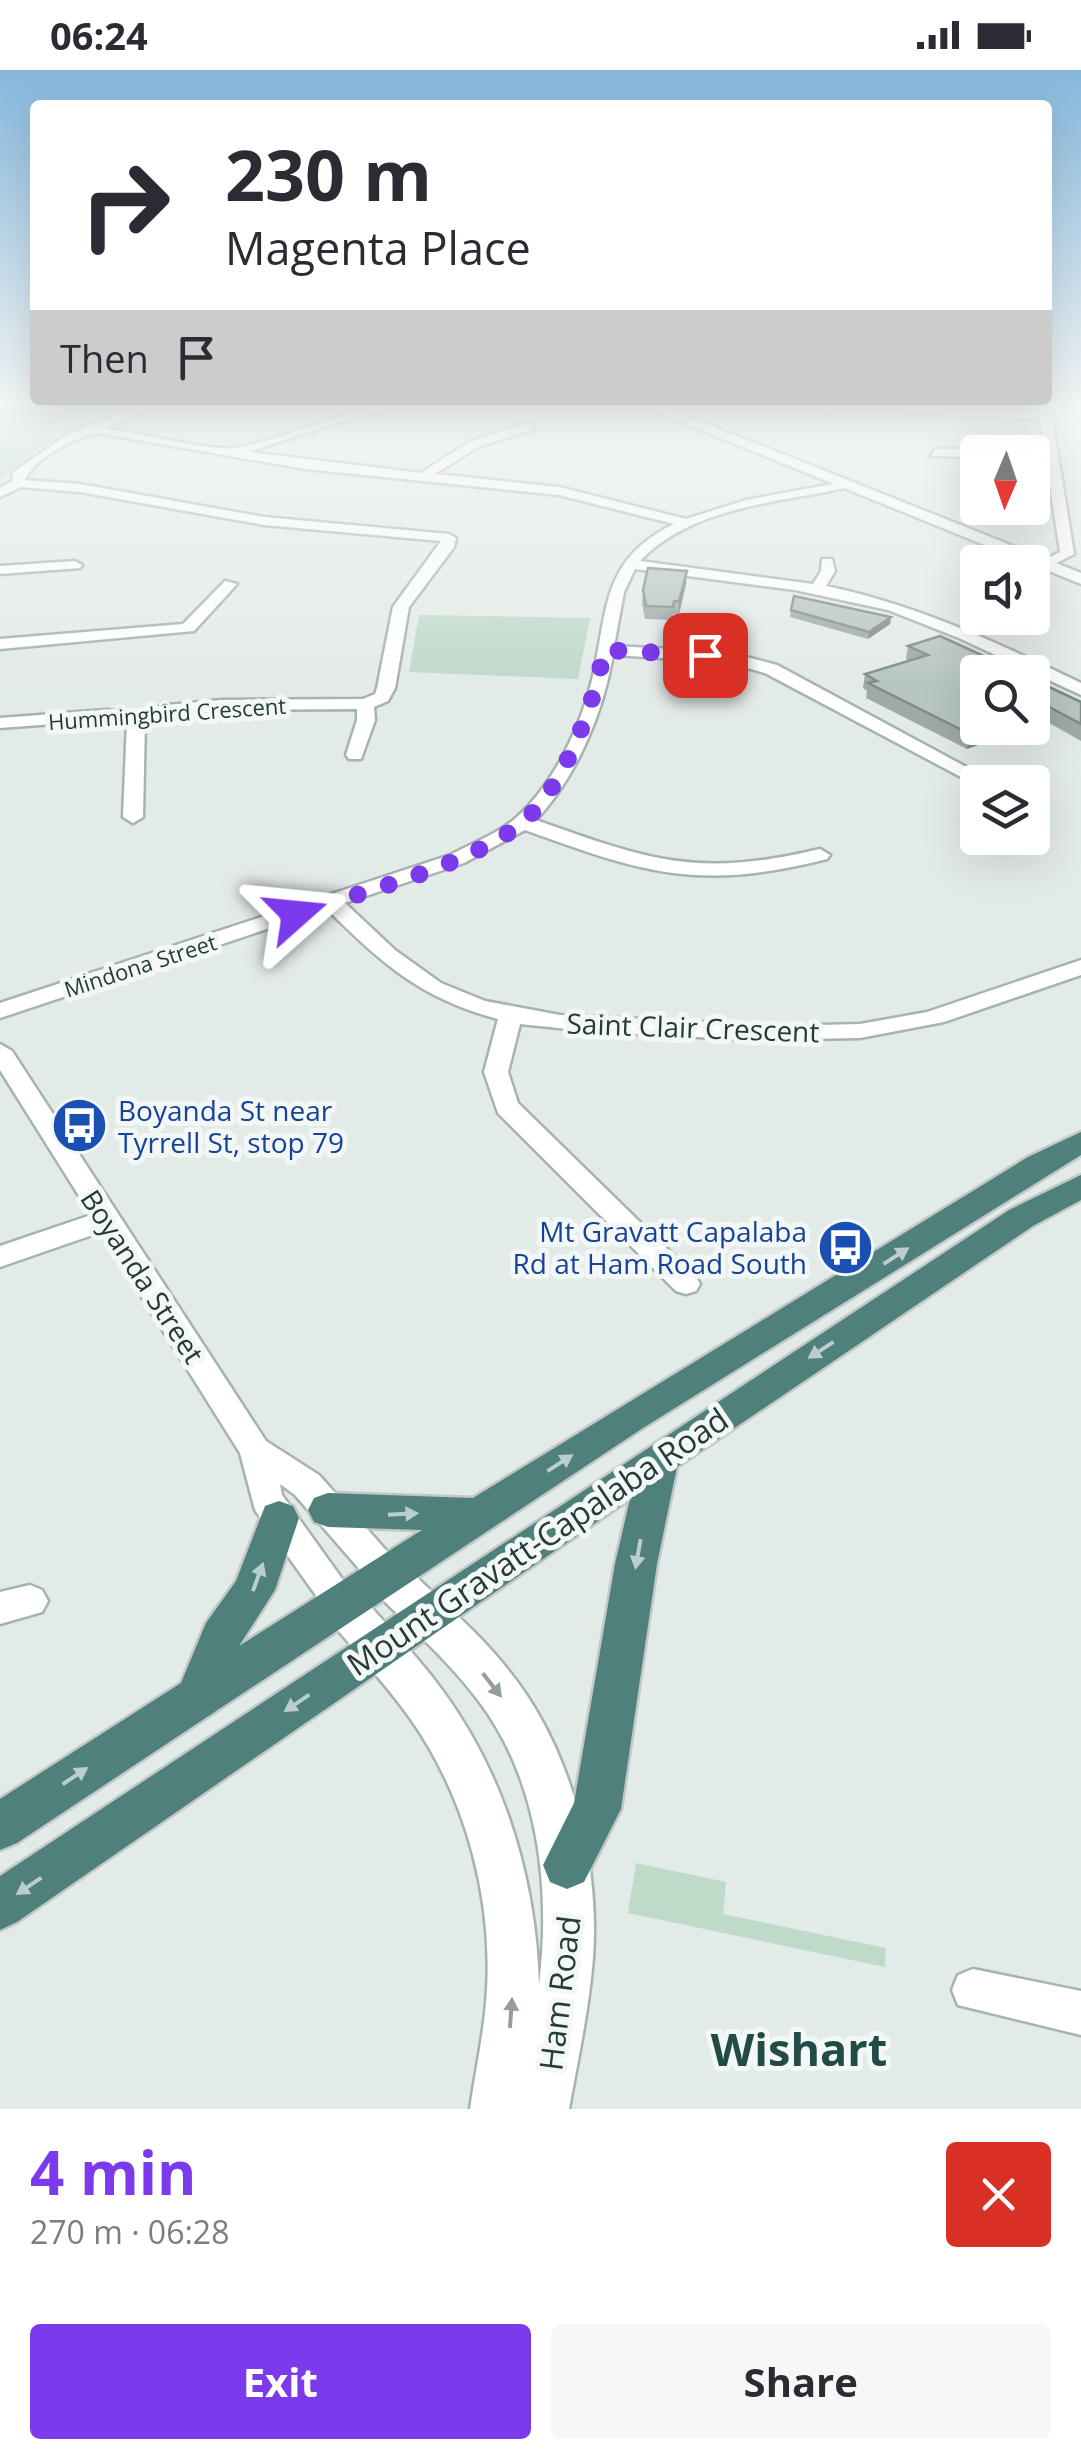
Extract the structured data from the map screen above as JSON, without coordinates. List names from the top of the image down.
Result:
{
  "streets": {
    "highway": ["Mount Gravatt-Capalaba Road"],
    "street": [
      "Hummingbird Crescent",
      "Mindona Street",
      "Saint Clair Crescent",
      "Boyanda Street",
      "Ham Road"
    ]
  },
  "crossings": [
    ["Mindona Street", "Saint Clair Crescent"],
    ["Boyanda Street", "Mount Gravatt-Capalaba Road"],
    ["Boyanda Street", "Ham Road"],
    ["Mount Gravatt-Capalaba Road", "Ham Road"]
  ],
  "districts": ["Wishart"],
  "places": {
    "bus stop": ["Boyanda St near Tyrrell St, stop 79", "Mt Gravatt Capalaba Rd at Ham Road South"]
  },
  "north": "bottom",
  "page": {
    "status": "06:24",
    "turn": ["230 m", "Magenta Place"],
    "then": "Then",
    "heading": ["4 min", "270 m · 06:28"],
    "buttons": ["Exit", "Share"]
  }
}
